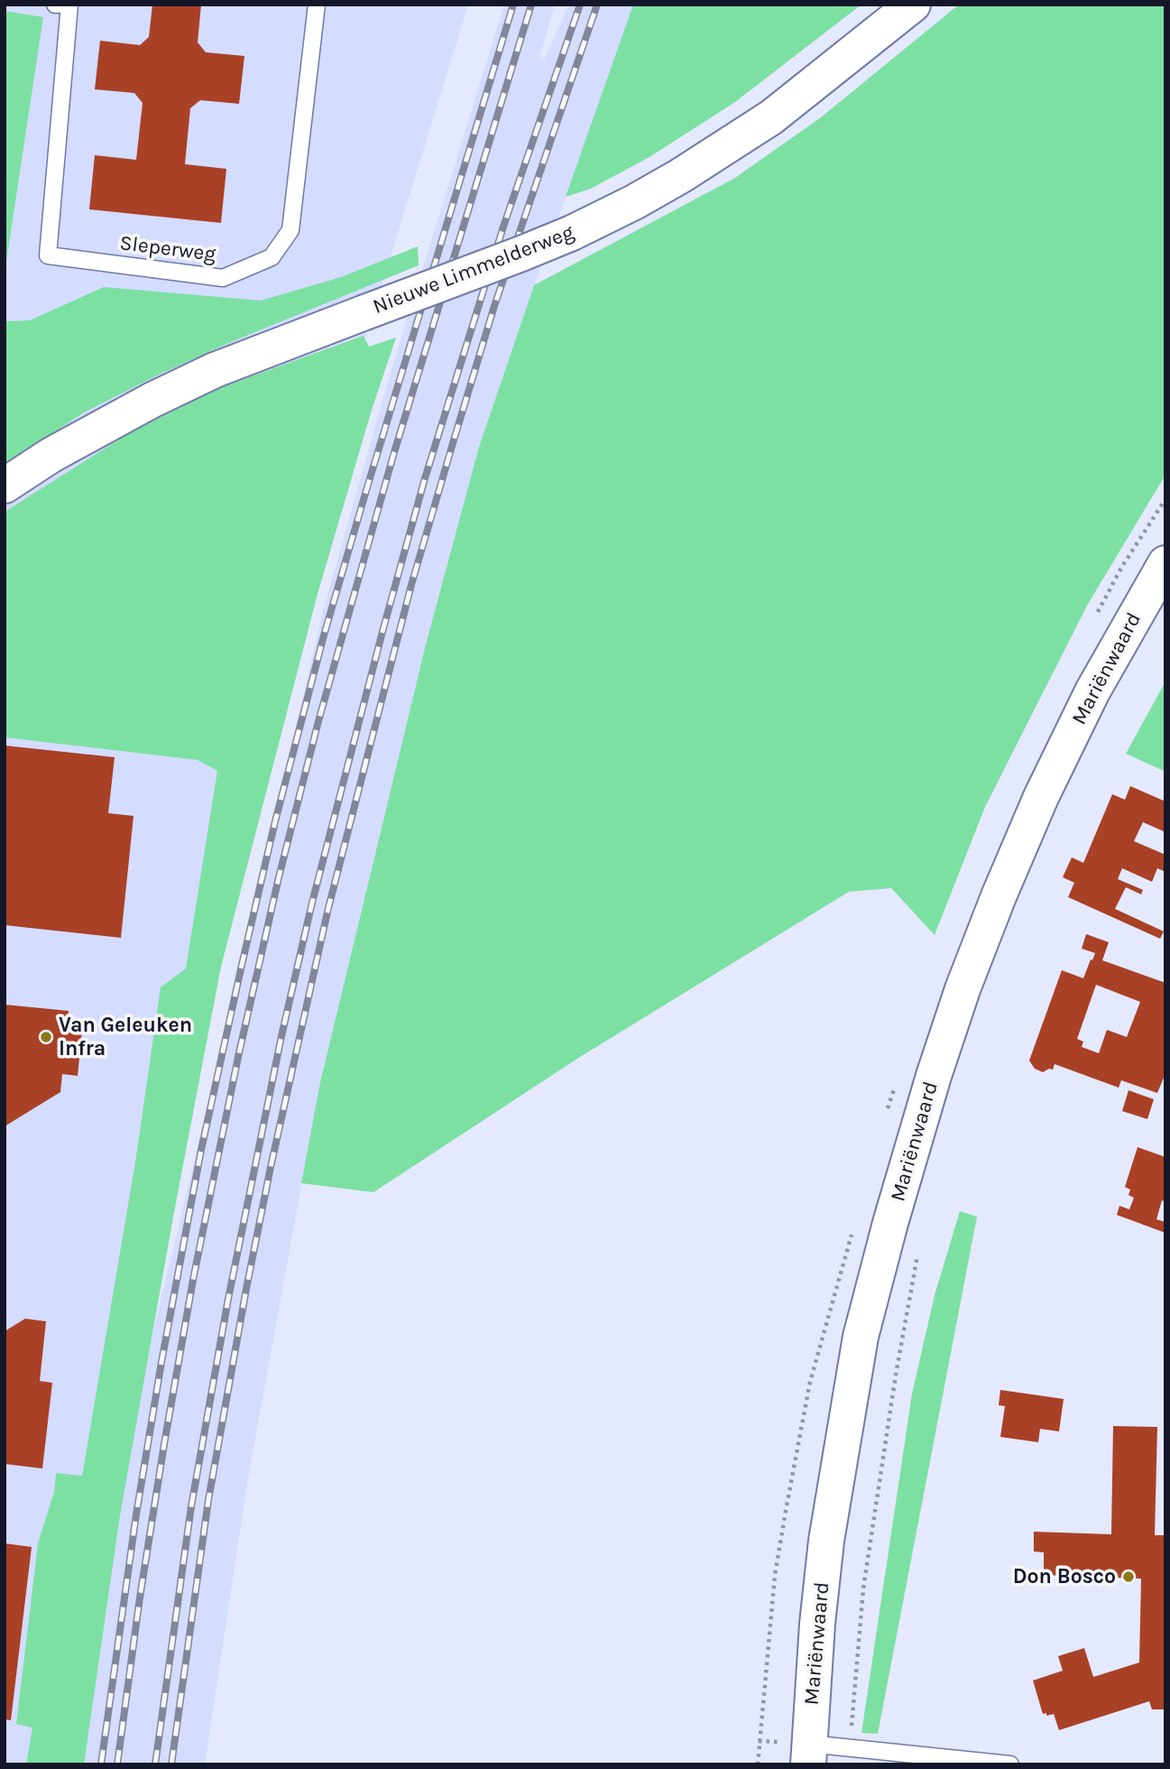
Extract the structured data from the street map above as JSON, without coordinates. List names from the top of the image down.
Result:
{
  "streets": {
    "street": ["Nieuwe Limmelderweg", "Mariënwaard"],
    "lane": ["Sleperweg"]
  },
  "places": ["Van Geleuken Infra", "Don Bosco"]
}
